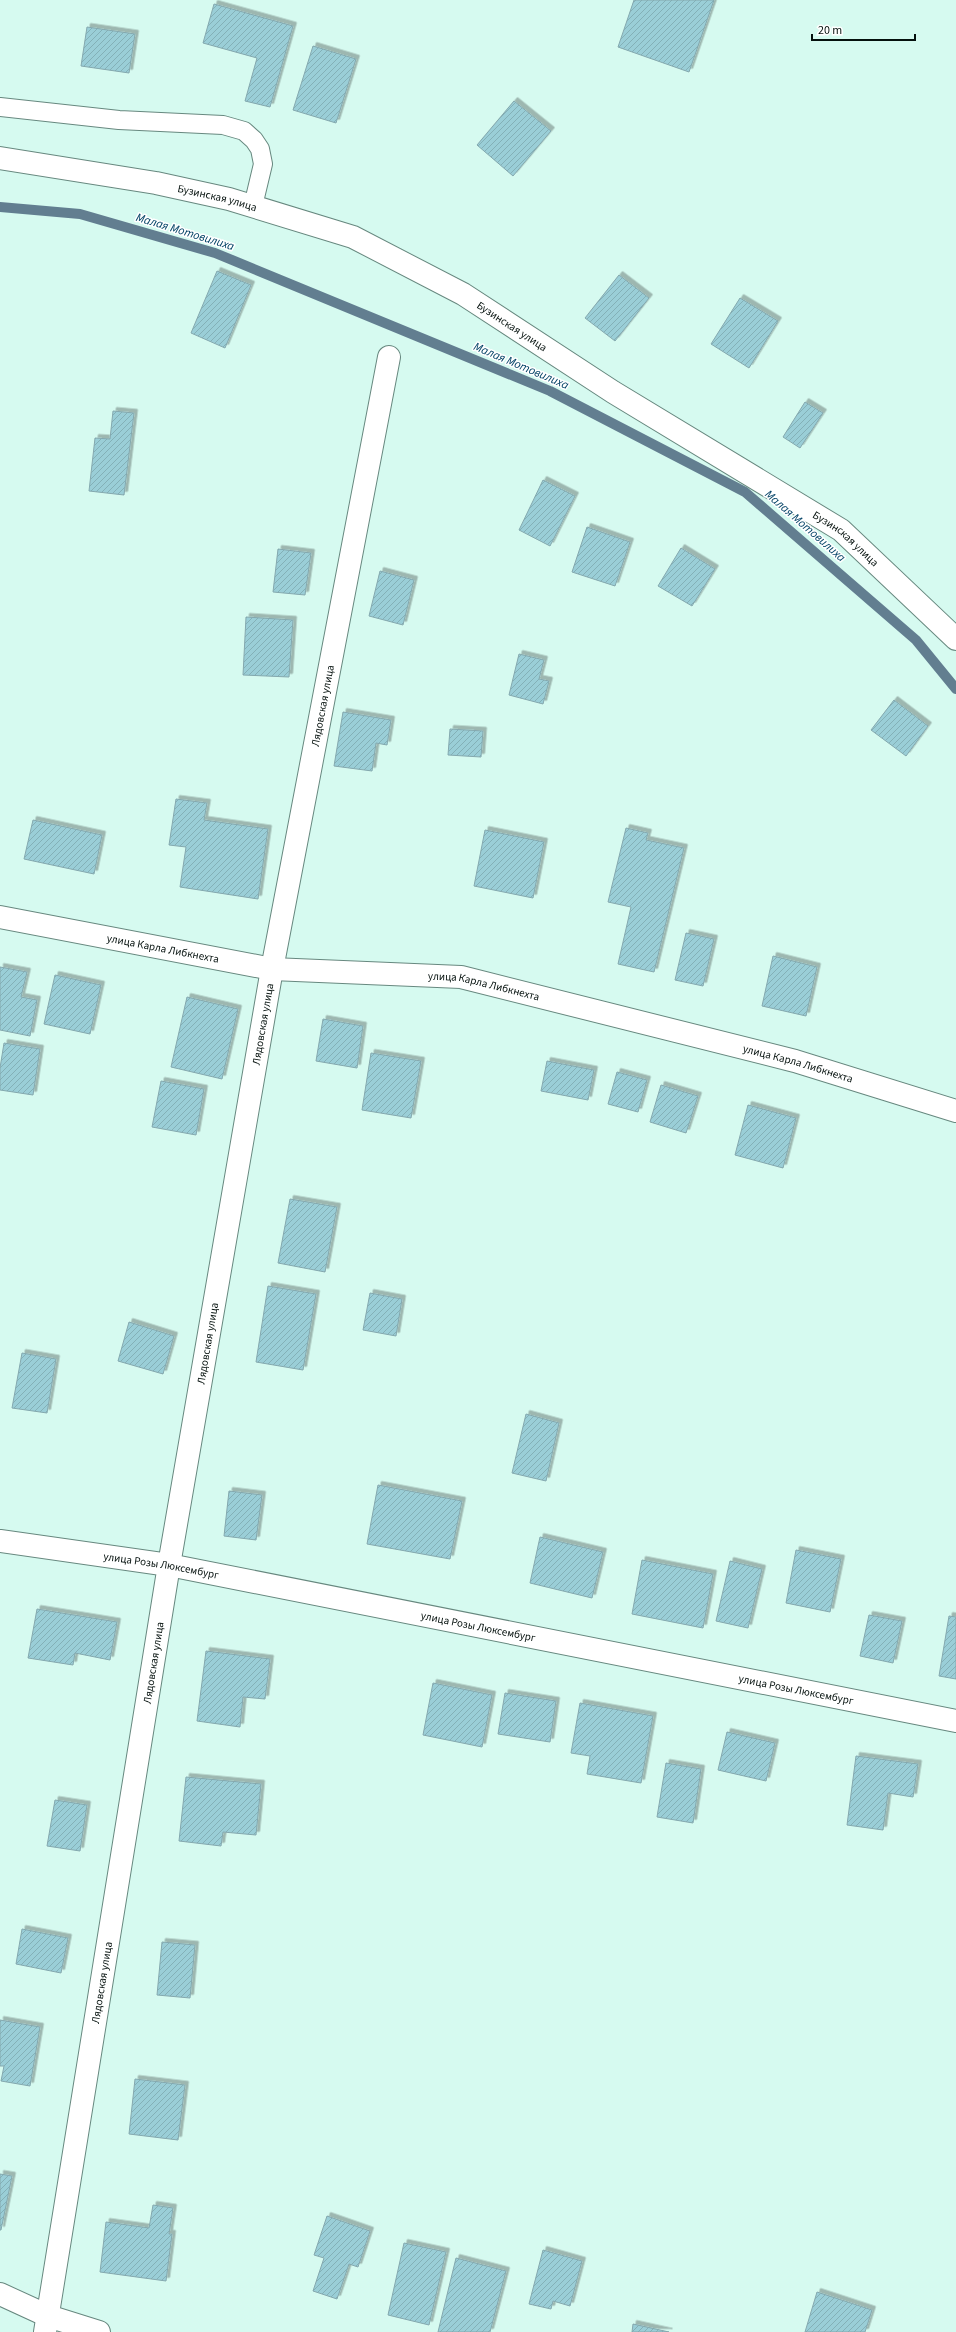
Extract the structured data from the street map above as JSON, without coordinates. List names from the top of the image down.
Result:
{
  "streets": {
    "street": [
      "Бузинская улица",
      "Лядовская улица",
      "улица Карла Либкнехта",
      "улица Розы Люксембург"
    ]
  },
  "crossings": [
    ["Лядовская улица", "улица Карла Либкнехта"],
    ["Лядовская улица", "улица Розы Люксембург"]
  ],
  "water": ["Малая Мотовилиха"],
  "scale_bar": "20 m"
}
